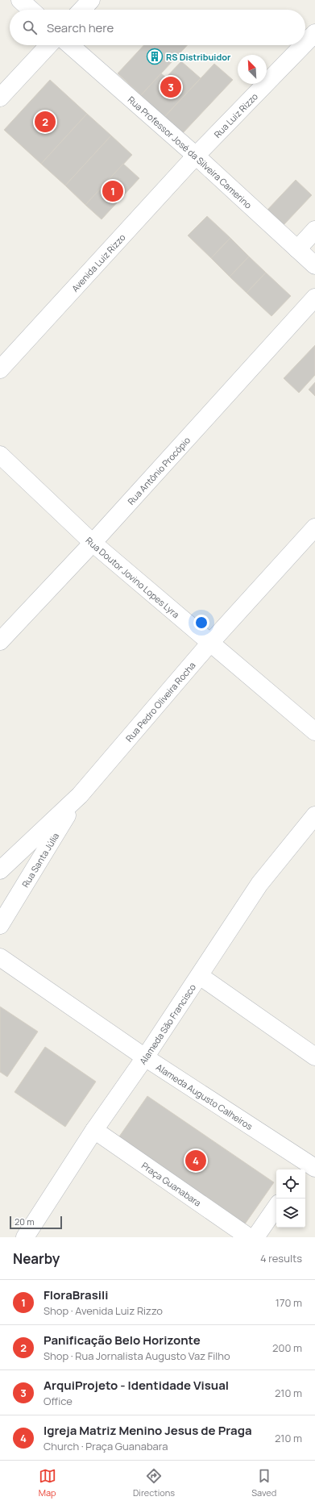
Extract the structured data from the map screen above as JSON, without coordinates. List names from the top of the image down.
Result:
{
  "streets": {
    "street": [
      "Rua Luiz Rizzo",
      "Rua Professor José da Silveira Camerino",
      "Avenida Luiz Rizzo",
      "Rua Antônio Procópio",
      "Rua Doutor Jovino Lopes Lyra",
      "Rua Pedro Oliveira Rocha",
      "Rua Santa Júlia",
      "Alameda São Francisco",
      "Alameda Augusto Calheiros",
      "Praça Guanabara"
    ]
  },
  "crossings": [
    ["Rua Luiz Rizzo", "Rua Professor José da Silveira Camerino"],
    ["Rua Luiz Rizzo", "Avenida Luiz Rizzo"],
    ["Rua Professor José da Silveira Camerino", "Avenida Luiz Rizzo"],
    ["Rua Antônio Procópio", "Rua Doutor Jovino Lopes Lyra"],
    ["Rua Doutor Jovino Lopes Lyra", "Rua Pedro Oliveira Rocha"],
    ["Rua Pedro Oliveira Rocha", "Rua Santa Júlia"],
    ["Alameda São Francisco", "Alameda Augusto Calheiros"],
    ["Alameda São Francisco", "Praça Guanabara"]
  ],
  "places": {
    "building": ["RS Distribuidor"]
  },
  "scale_bar": "20 m",
  "north": "top left",
  "page": {
    "search": "Search here",
    "pins": [
      "3",
      "2",
      "1",
      "4"
    ],
    "scale": "20 m",
    "heading": ["Nearby", "4 results"],
    "list": [
      {
        "mark": "1",
        "name": "FloraBrasili",
        "note": "Shop · Avenida Luiz Rizzo",
        "value": "170 m"
      },
      {
        "mark": "2",
        "name": "Panificação Belo Horizonte",
        "note": "Shop · Rua Jornalista Augusto Vaz Filho",
        "value": "200 m"
      },
      {
        "mark": "3",
        "name": "ArquiProjeto - Identidade Visual",
        "note": "Office",
        "value": "210 m"
      },
      {
        "mark": "4",
        "name": "Igreja Matriz Menino Jesus de Praga",
        "note": "Church · Praça Guanabara",
        "value": "210 m"
      }
    ],
    "nav": ["Map", "Directions", "Saved"]
  }
}
